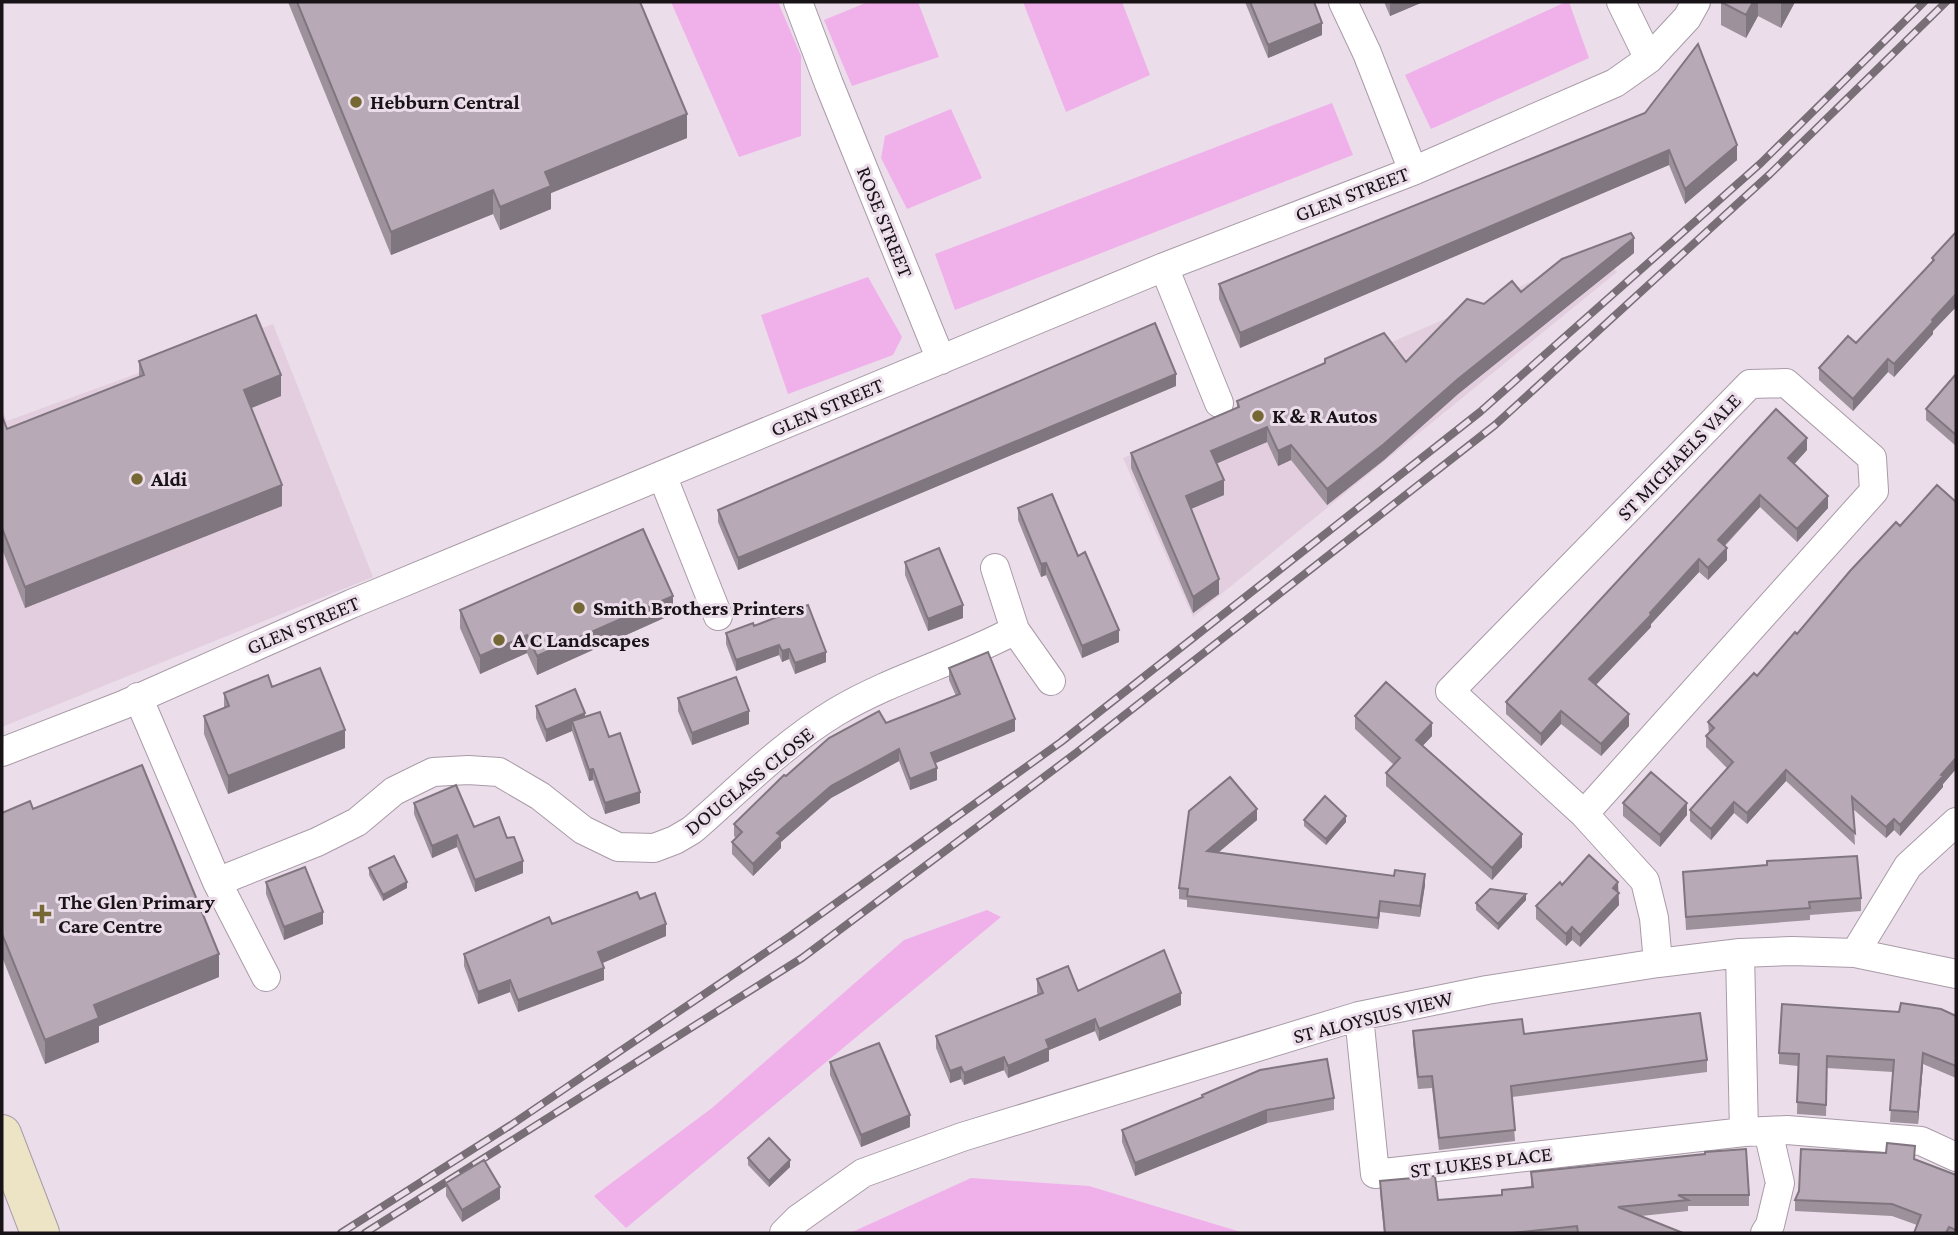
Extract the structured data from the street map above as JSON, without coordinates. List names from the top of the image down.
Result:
{
  "streets": {
    "street": [
      "GLEN STREET",
      "ROSE STREET",
      "ST MICHAELS VALE",
      "DOUGLASS CLOSE",
      "ST ALOYSIUS VIEW",
      "ST LUKES PLACE"
    ]
  },
  "crossings": [
    ["GLEN STREET", "ROSE STREET"],
    ["ST MICHAELS VALE", "ST ALOYSIUS VIEW"],
    ["ST ALOYSIUS VIEW", "ST LUKES PLACE"]
  ],
  "places": {
    "other": [
      "Hebburn Central",
      "K & R Autos",
      "Aldi",
      "Smith Brothers Printers",
      "A C Landscapes"
    ],
    "health": ["The Glen Primary Care Centre"]
  }
}
